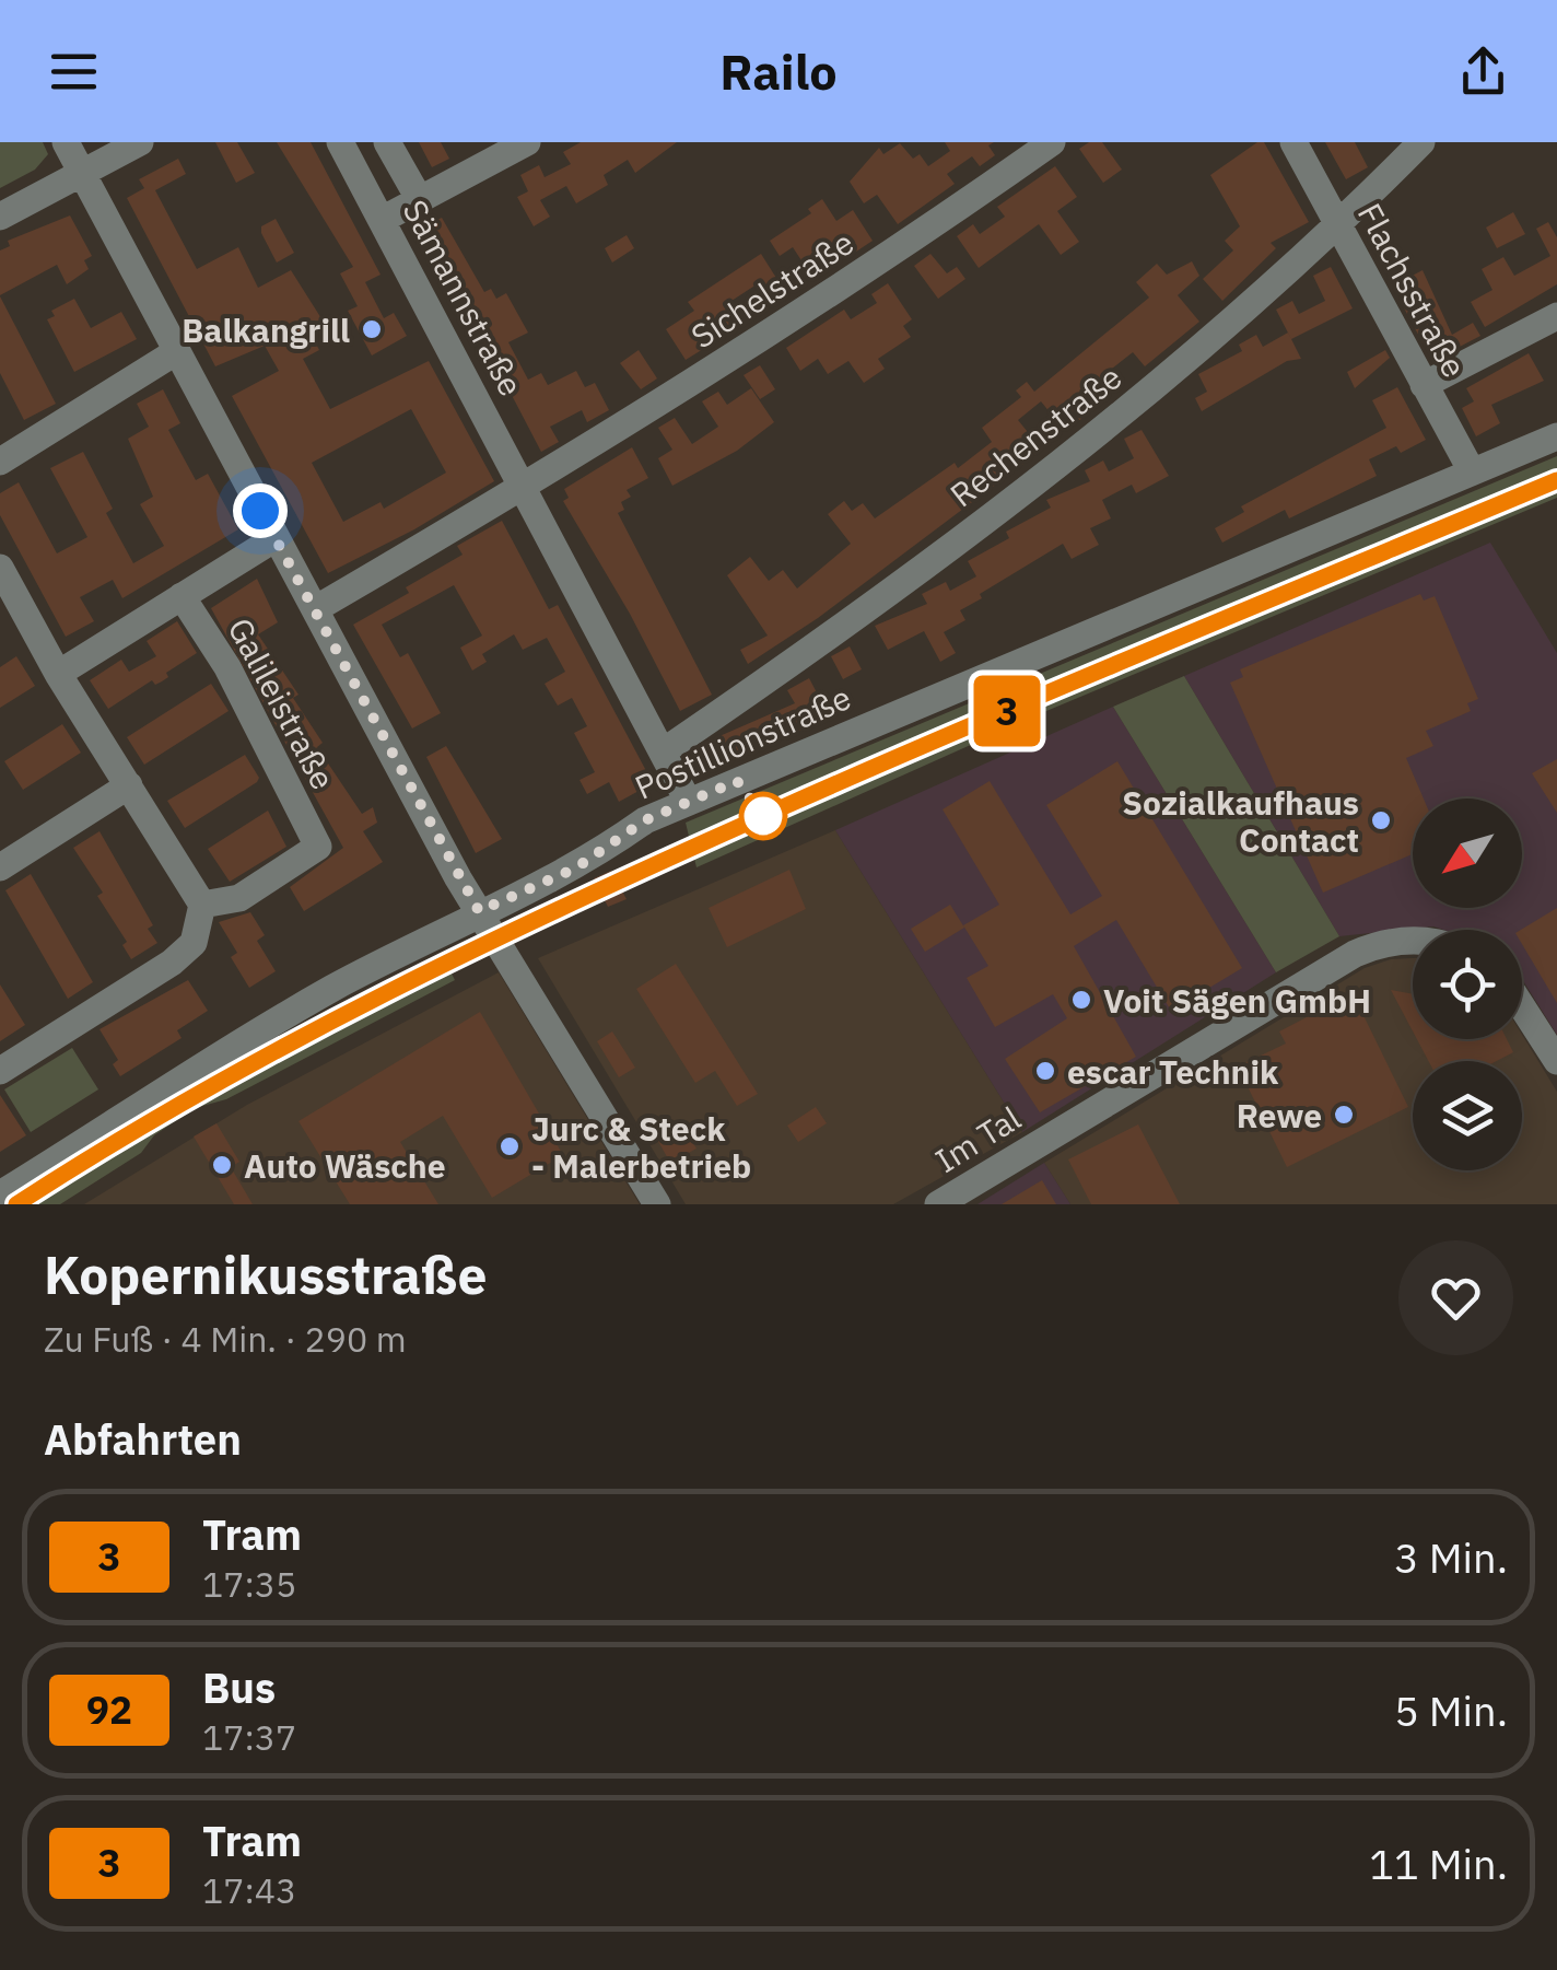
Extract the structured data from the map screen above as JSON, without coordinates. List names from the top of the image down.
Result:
{
  "streets": {
    "street": [
      "Sichelstraße",
      "Flachsstraße",
      "Sämannstraße",
      "Rechenstraße",
      "Galileistraße",
      "Postillionstraße",
      "Im Tal"
    ]
  },
  "crossings": [
    ["Sichelstraße", "Sämannstraße"],
    ["Flachsstraße", "Rechenstraße"],
    ["Flachsstraße", "Postillionstraße"],
    ["Sämannstraße", "Rechenstraße"],
    ["Sämannstraße", "Postillionstraße"]
  ],
  "places": [
    "Balkangrill",
    "Sozialkaufhaus Contact",
    "Voit Sägen GmbH",
    "escar Technik",
    "Rewe",
    "Jurc & Steck - Malerbetrieb",
    "Auto Wäsche"
  ],
  "lines": ["tram line 3"],
  "north": "bottom left",
  "page": {
    "header": "Railo",
    "on_map": "3",
    "heading": [
      ["Kopernikusstraße", "Zu Fuß · 4 Min. · 290 m"],
      "Abfahrten"
    ],
    "list": [
      {
        "mark": "3",
        "name": "Tram",
        "note": "17:35",
        "value": "3 Min."
      },
      {
        "mark": "92",
        "name": "Bus",
        "note": "17:37",
        "value": "5 Min."
      },
      {
        "mark": "3",
        "name": "Tram",
        "note": "17:43",
        "value": "11 Min."
      }
    ]
  }
}
